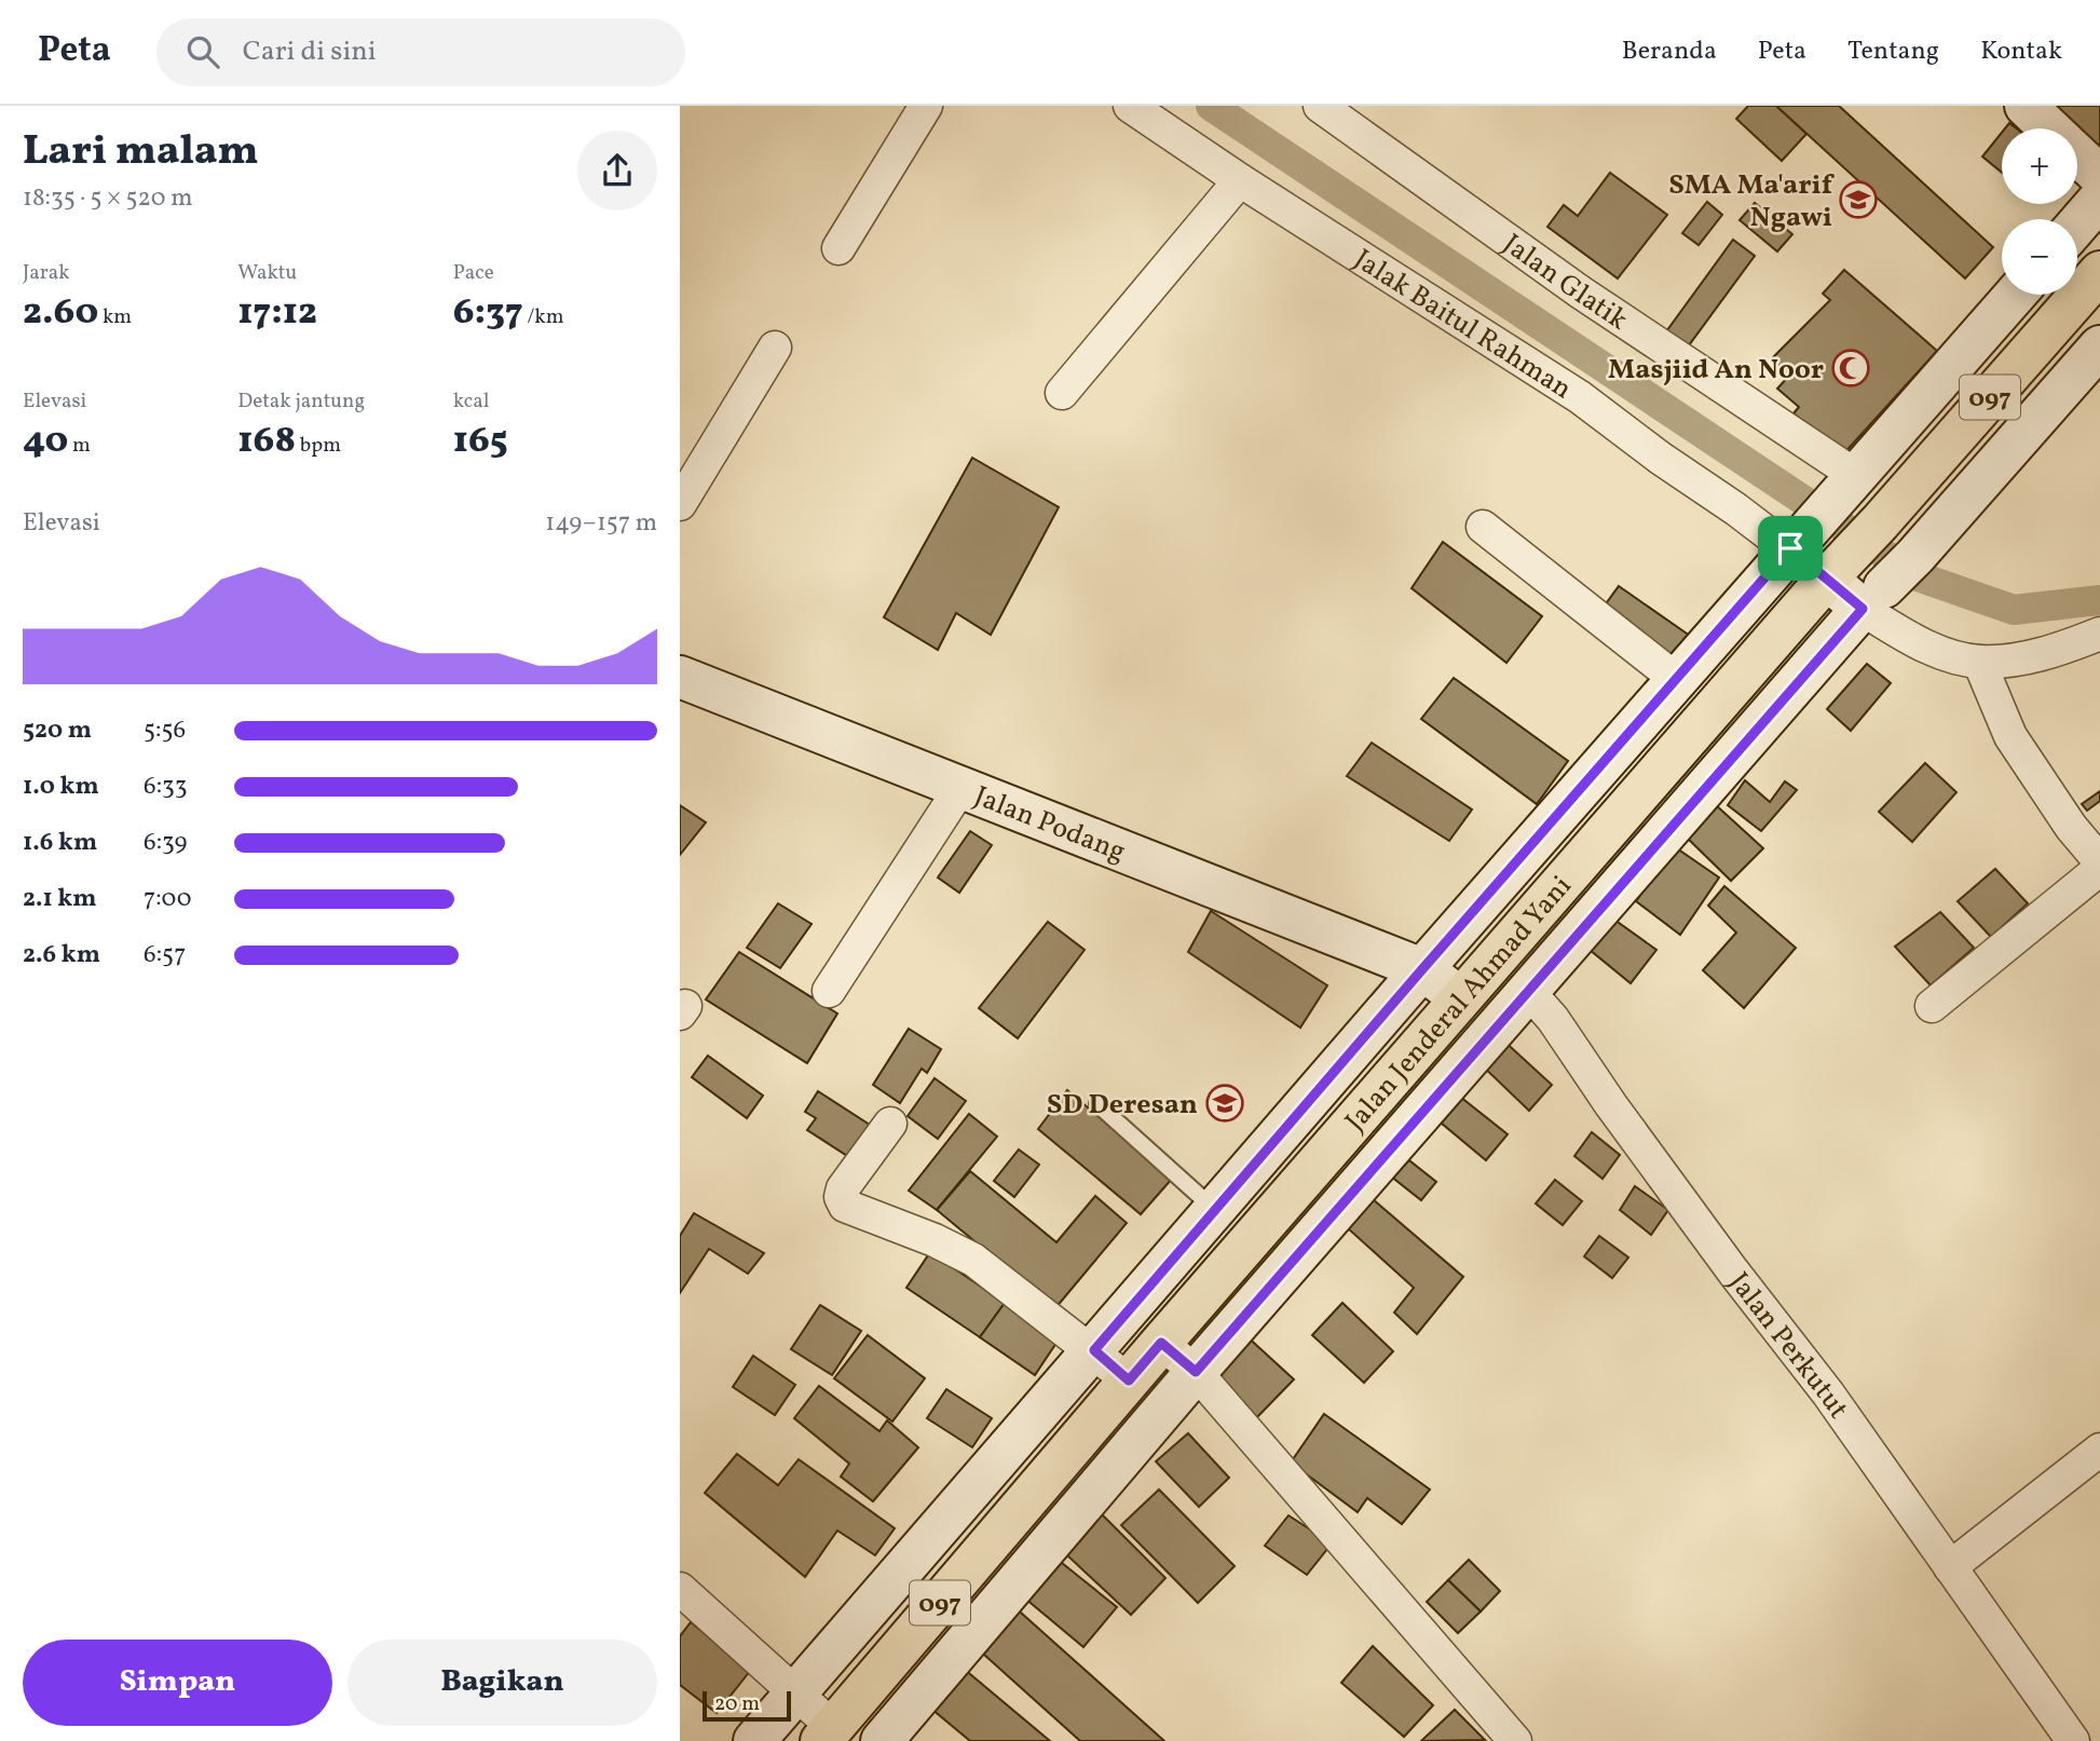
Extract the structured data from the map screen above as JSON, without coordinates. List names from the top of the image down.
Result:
{
  "streets": {
    "main road": ["097", "Jalan Jenderal Ahmad Yani"],
    "street": [
      "Jalan Glatik",
      "Jalak Baitul Rahman",
      "Jalan Podang",
      "Jalan Perkutut"
    ]
  },
  "crossings": [
    ["Jalak Baitul Rahman", "Jalan Jenderal Ahmad Yani"],
    ["Jalan Podang", "Jalan Jenderal Ahmad Yani"],
    ["Jalan Jenderal Ahmad Yani", "Jalan Perkutut"]
  ],
  "places": {
    "school or university": ["SMA Ma'arif Ngawi", "SD Deresan"],
    "mosque": ["Masjiid An Noor"]
  },
  "scale_bar": "20 m",
  "page": {
    "header": "Peta",
    "search": "Cari di sini",
    "nav": [
      "Beranda",
      "Peta",
      "Tentang",
      "Kontak"
    ],
    "heading": ["Lari malam", "18:35 · 5 × 520 m"],
    "map_buttons": ["+", "−"],
    "stats": [
      ["Jarak", "2.60 km"],
      ["Waktu", "17:12"],
      ["Pace", "6:37 /km"],
      ["Elevasi", "40 m"],
      ["Detak jantung", "168 bpm"],
      ["kcal", "165"]
    ],
    "chart": ["Elevasi", "149–157 m"],
    "list": [
      {
        "name": "520 m",
        "note": "5:56"
      },
      {
        "name": "1.0 km",
        "note": "6:33"
      },
      {
        "name": "1.6 km",
        "note": "6:39"
      },
      {
        "name": "2.1 km",
        "note": "7:00"
      },
      {
        "name": "2.6 km",
        "note": "6:57"
      }
    ],
    "buttons": ["Simpan", "Bagikan"],
    "scale": "20 m"
  }
}
